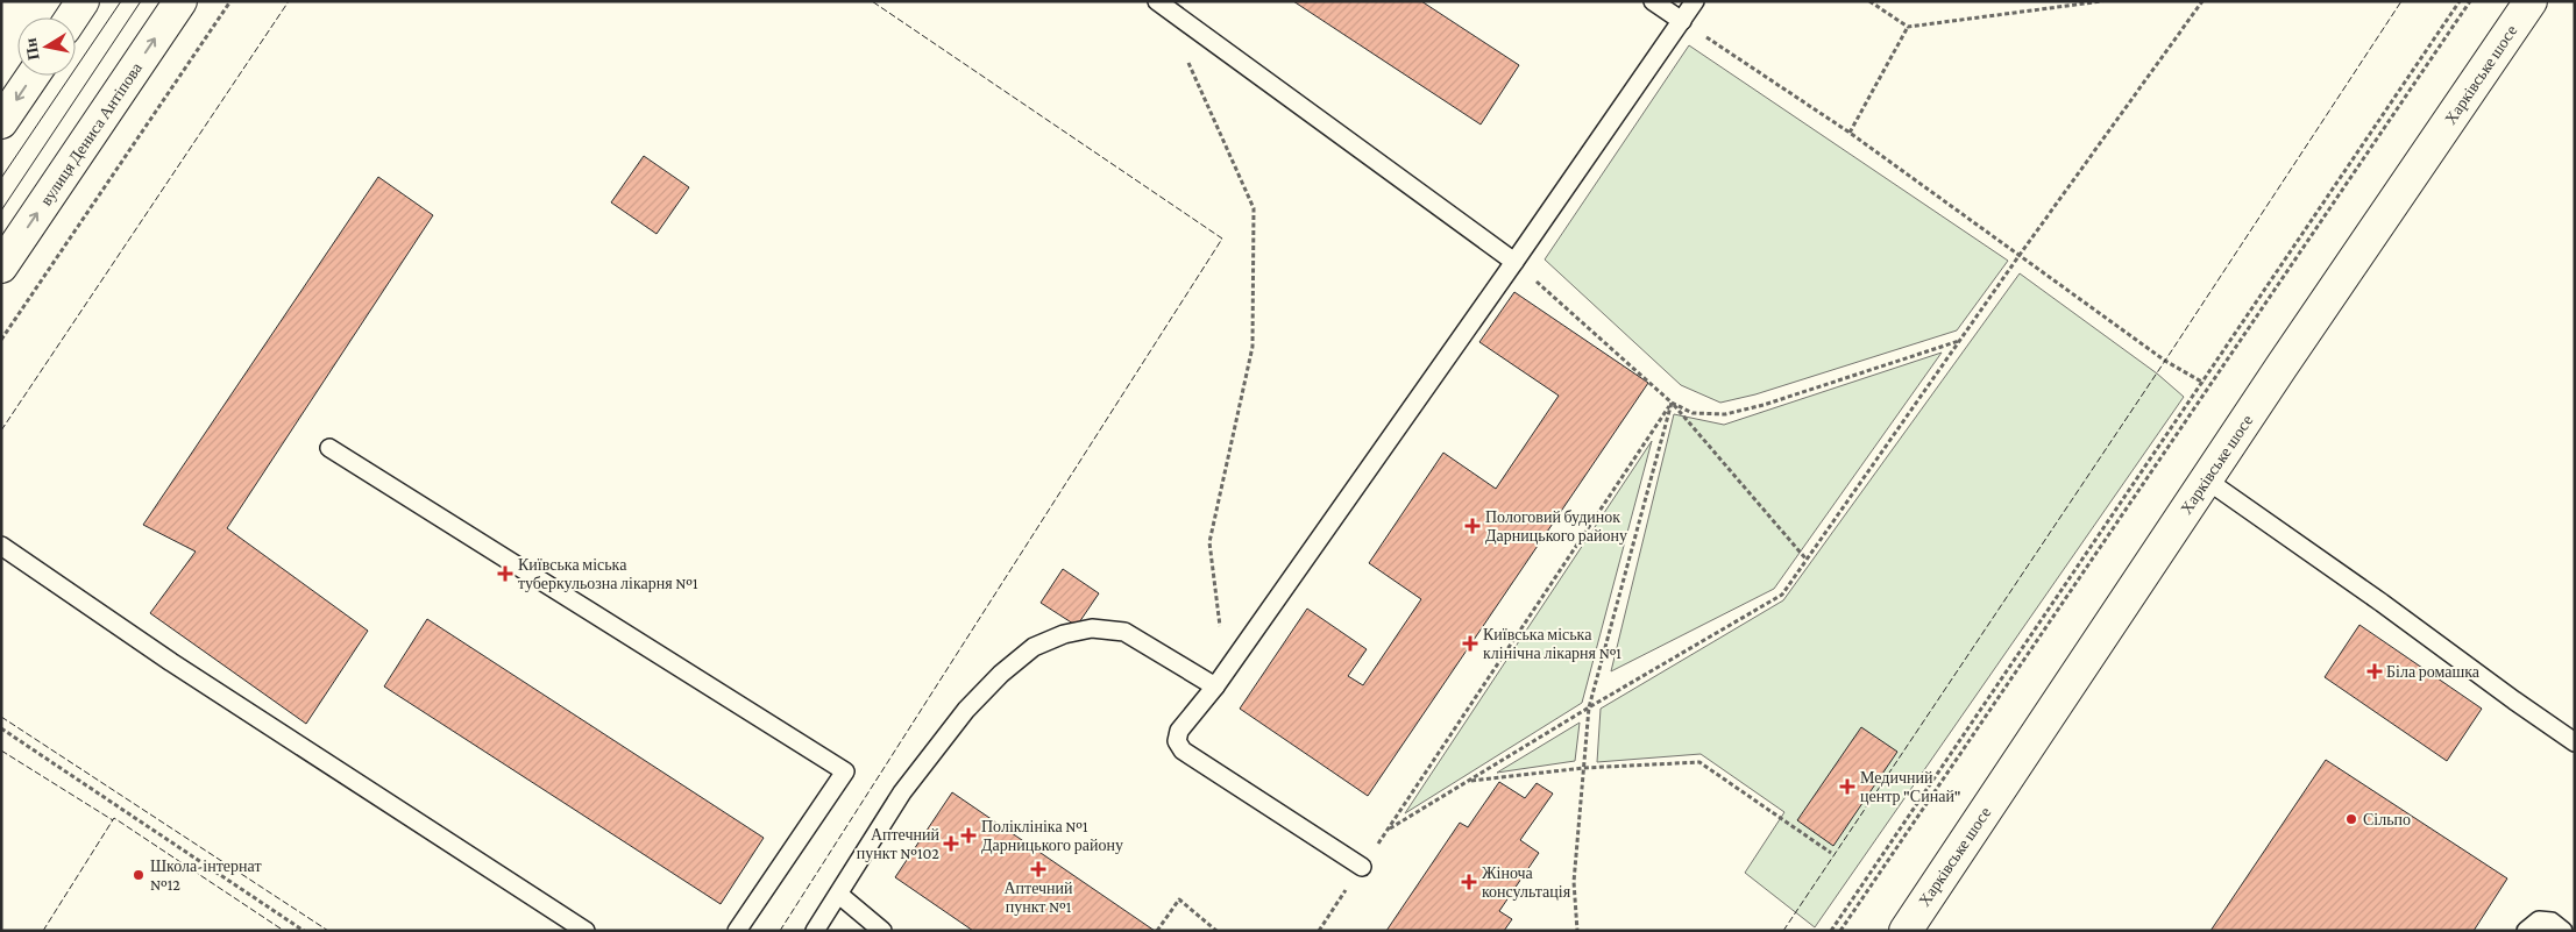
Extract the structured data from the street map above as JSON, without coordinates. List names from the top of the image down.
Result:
{
  "streets": {
    "main road": ["Харківське шосе", "вулиця Дениса Антіпова"]
  },
  "one_way": ["вулиця Дениса Антіпова"],
  "places": {
    "health": [
      "Пологовий будинок Дарницького району",
      "Київська міська туберкульозна лікарня №1",
      "Київська міська клінічна лікарня №1",
      "Біла ромашка",
      "Медичний центр \"Синай\"",
      "Поліклініка №1 Дарницького району",
      "Аптечний пункт №102",
      "Аптечний пункт №1",
      "Жіноча консультація"
    ],
    "other": ["Сільпо", "Школа-інтернат №12"]
  },
  "north": "left"
}
